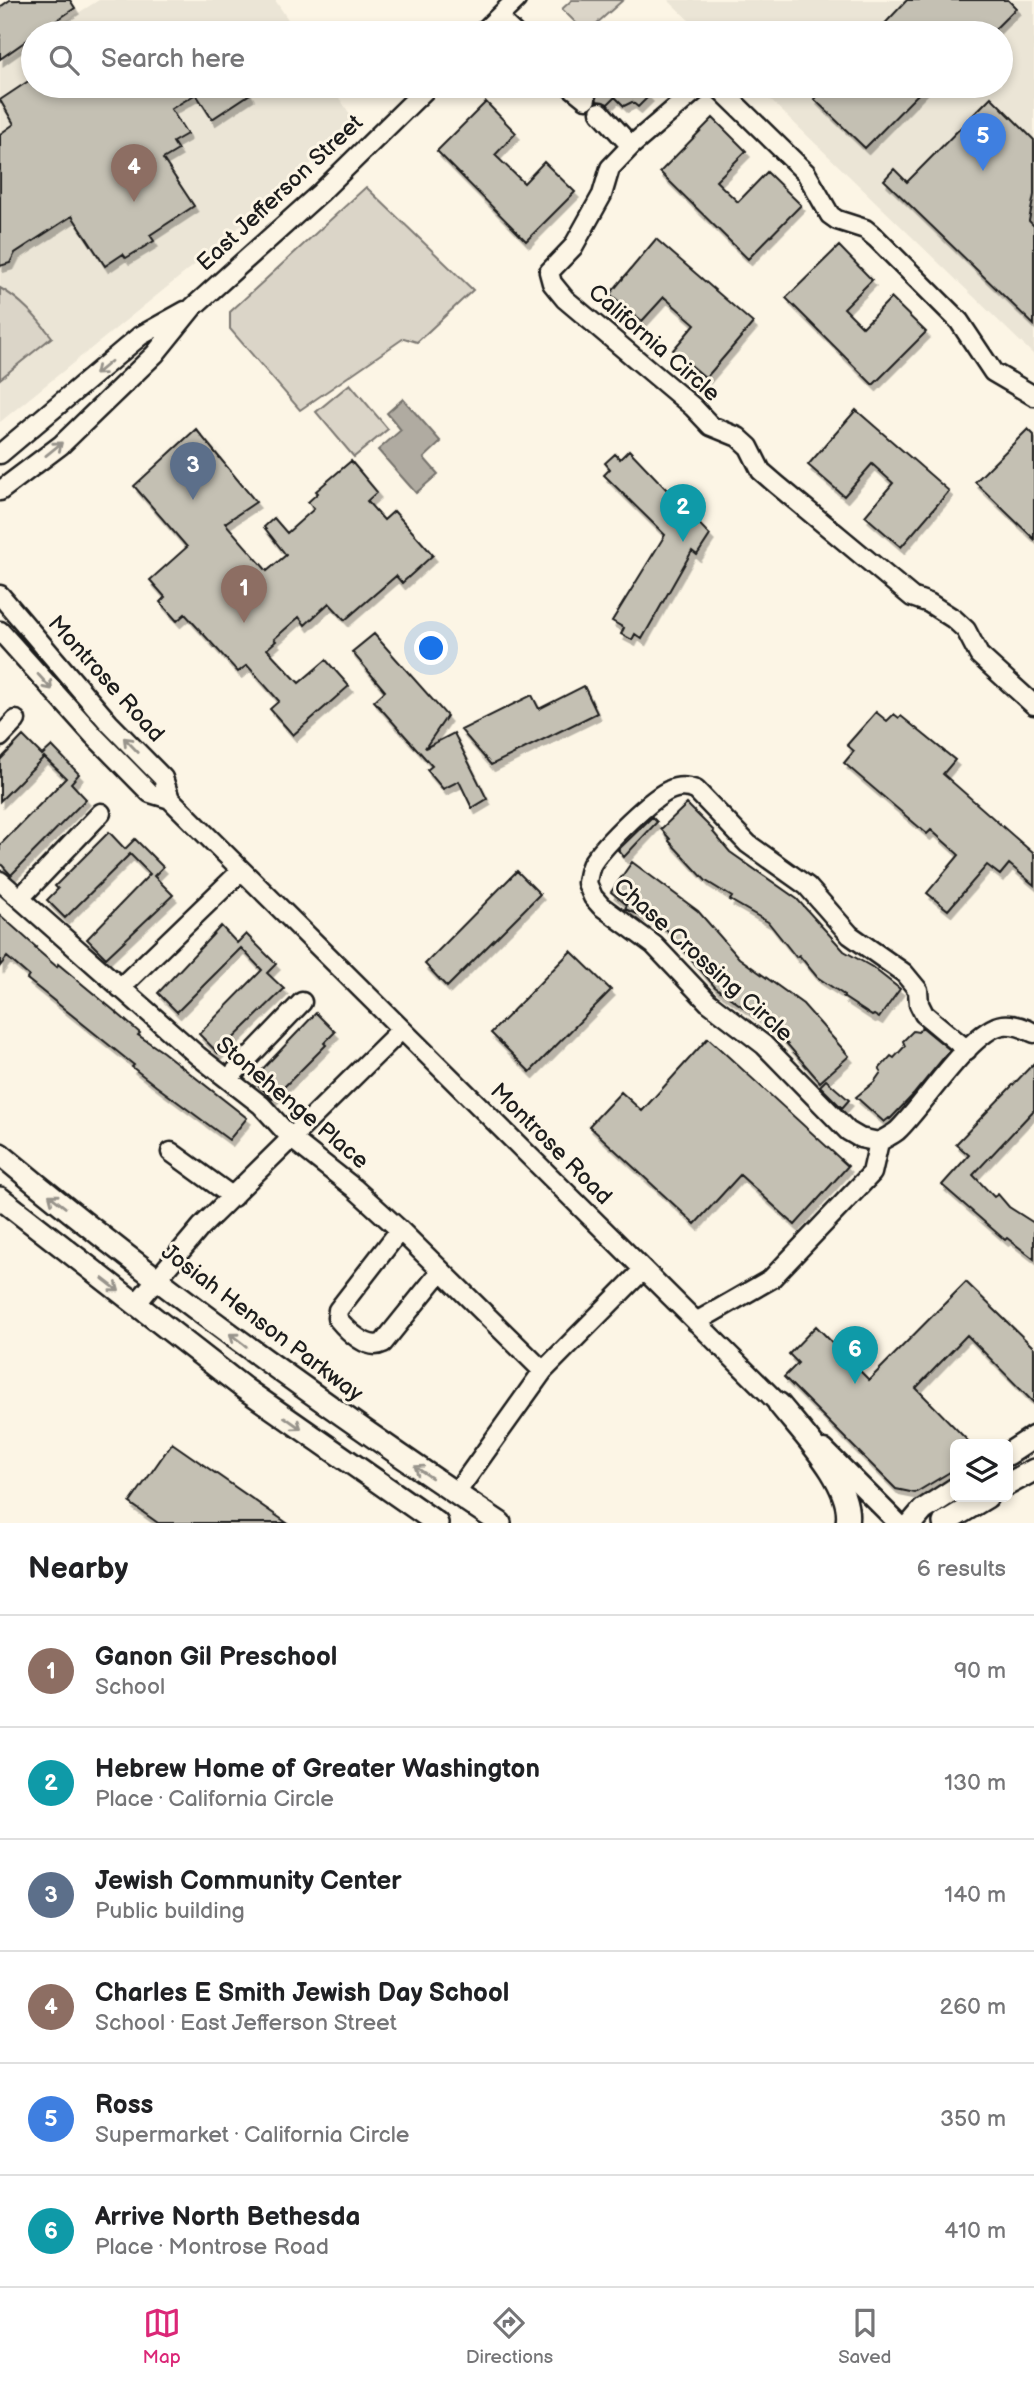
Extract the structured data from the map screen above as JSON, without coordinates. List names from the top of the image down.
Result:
{
  "streets": {
    "main road": ["Josiah Henson Parkway"],
    "street": [
      "East Jefferson Street",
      "California Circle",
      "Montrose Road",
      "Chase Crossing Circle",
      "Stonehenge Place"
    ]
  },
  "page": {
    "search": "Search here",
    "pins": [
      "5",
      "4",
      "3",
      "2",
      "1",
      "6"
    ],
    "heading": ["Nearby", "6 results"],
    "list": [
      {
        "mark": "1",
        "name": "Ganon Gil Preschool",
        "note": "School",
        "value": "90 m"
      },
      {
        "mark": "2",
        "name": "Hebrew Home of Greater Washington",
        "note": "Place · California Circle",
        "value": "130 m"
      },
      {
        "mark": "3",
        "name": "Jewish Community Center",
        "note": "Public building",
        "value": "140 m"
      },
      {
        "mark": "4",
        "name": "Charles E Smith Jewish Day School",
        "note": "School · East Jefferson Street",
        "value": "260 m"
      },
      {
        "mark": "5",
        "name": "Ross",
        "note": "Supermarket · California Circle",
        "value": "350 m"
      },
      {
        "mark": "6",
        "name": "Arrive North Bethesda",
        "note": "Place · Montrose Road",
        "value": "410 m"
      }
    ],
    "nav": ["Map", "Directions", "Saved"]
  }
}
